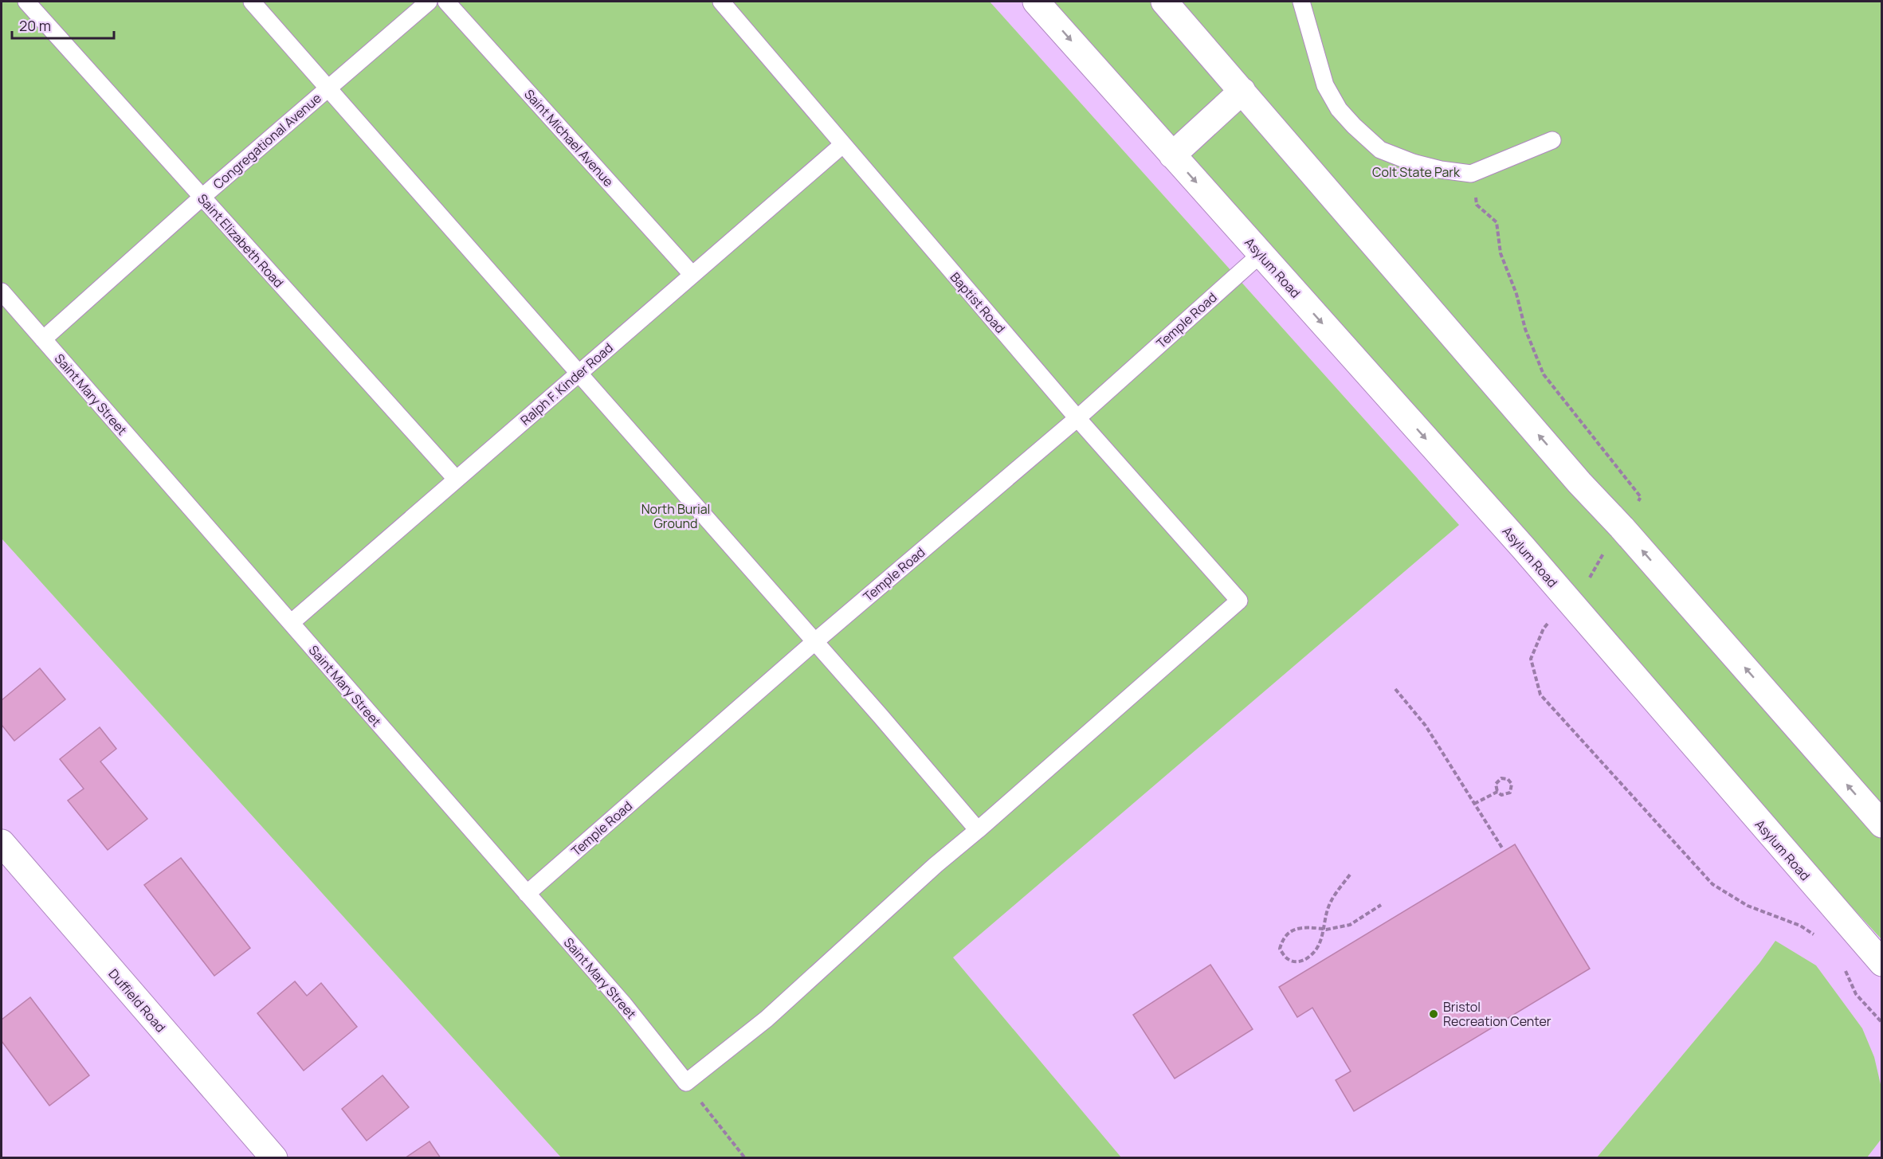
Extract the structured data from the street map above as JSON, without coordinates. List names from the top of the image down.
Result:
{
  "streets": {
    "street": ["Asylum Road", "Duffield Road"],
    "lane": [
      "Saint Michael Avenue",
      "Congregational Avenue",
      "Saint Elizabeth Road",
      "Baptist Road",
      "Temple Road",
      "Ralph F. Kinder Road",
      "Saint Mary Street"
    ]
  },
  "crossings": [
    ["Saint Michael Avenue", "Ralph F. Kinder Road"],
    ["Congregational Avenue", "Saint Elizabeth Road"],
    ["Congregational Avenue", "Saint Mary Street"],
    ["Saint Elizabeth Road", "Ralph F. Kinder Road"],
    ["Asylum Road", "Temple Road"],
    ["Baptist Road", "Temple Road"],
    ["Baptist Road", "Ralph F. Kinder Road"],
    ["Temple Road", "Saint Mary Street"],
    ["Ralph F. Kinder Road", "Saint Mary Street"]
  ],
  "parks": ["Colt State Park", "North Burial Ground"],
  "places": ["Bristol Recreation Center"],
  "scale_bar": "20 m"
}
